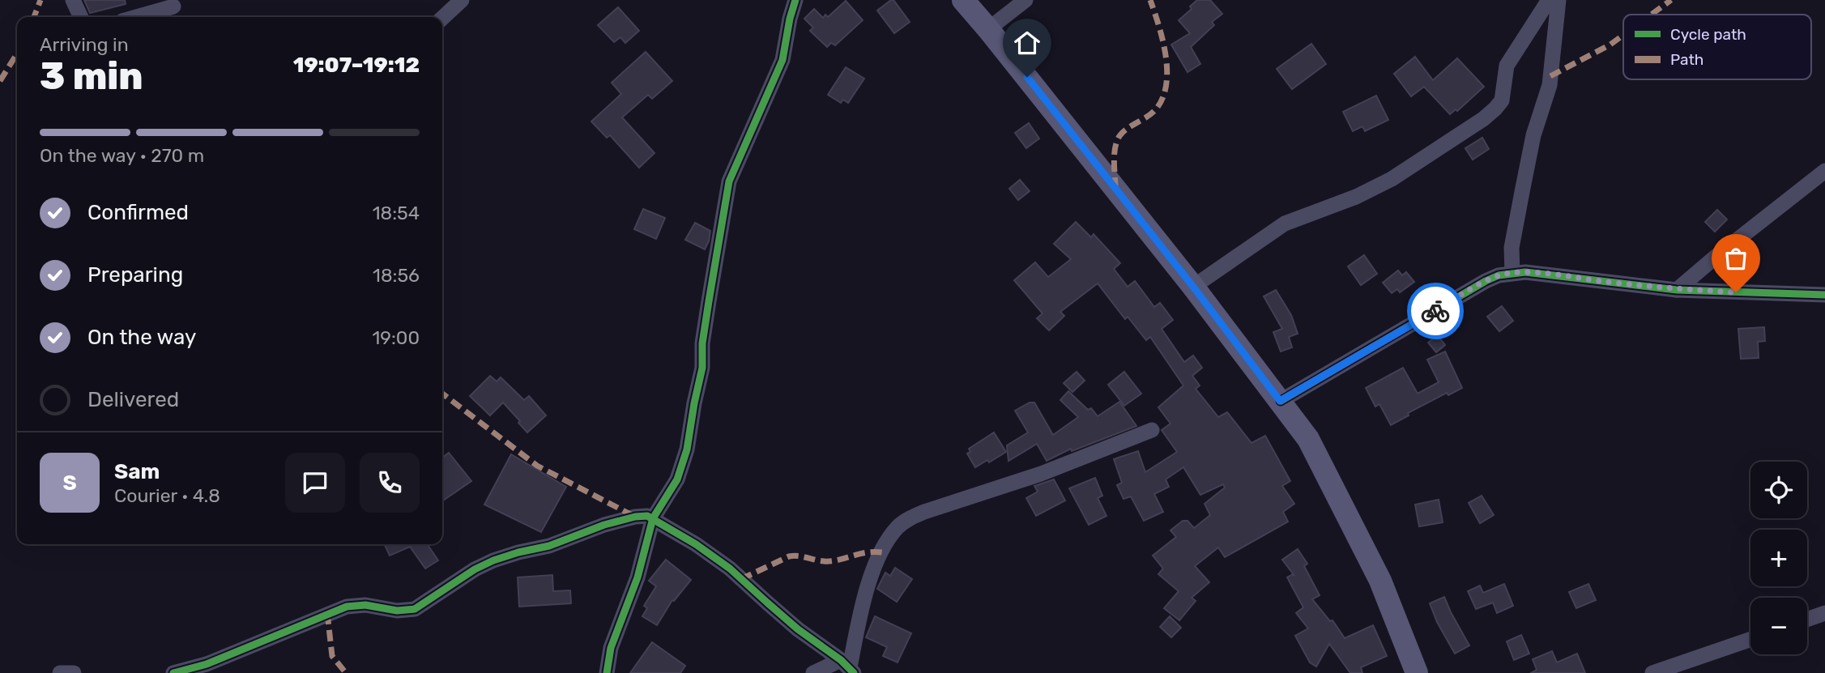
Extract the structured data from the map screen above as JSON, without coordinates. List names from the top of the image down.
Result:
{
  "legend": ["Cycle path", "Path"],
  "page": {
    "heading": ["3 min", "Arriving in", "19:07–19:12"],
    "panel": ["Sam", "Courier · 4.8"],
    "bar": "On the way · 270 m",
    "list": [
      ["Confirmed", "18:54"],
      ["Preparing", "18:56"],
      ["On the way", "19:00"],
      "Delivered"
    ],
    "round": "S",
    "map_buttons": ["+", "−"]
  }
}
